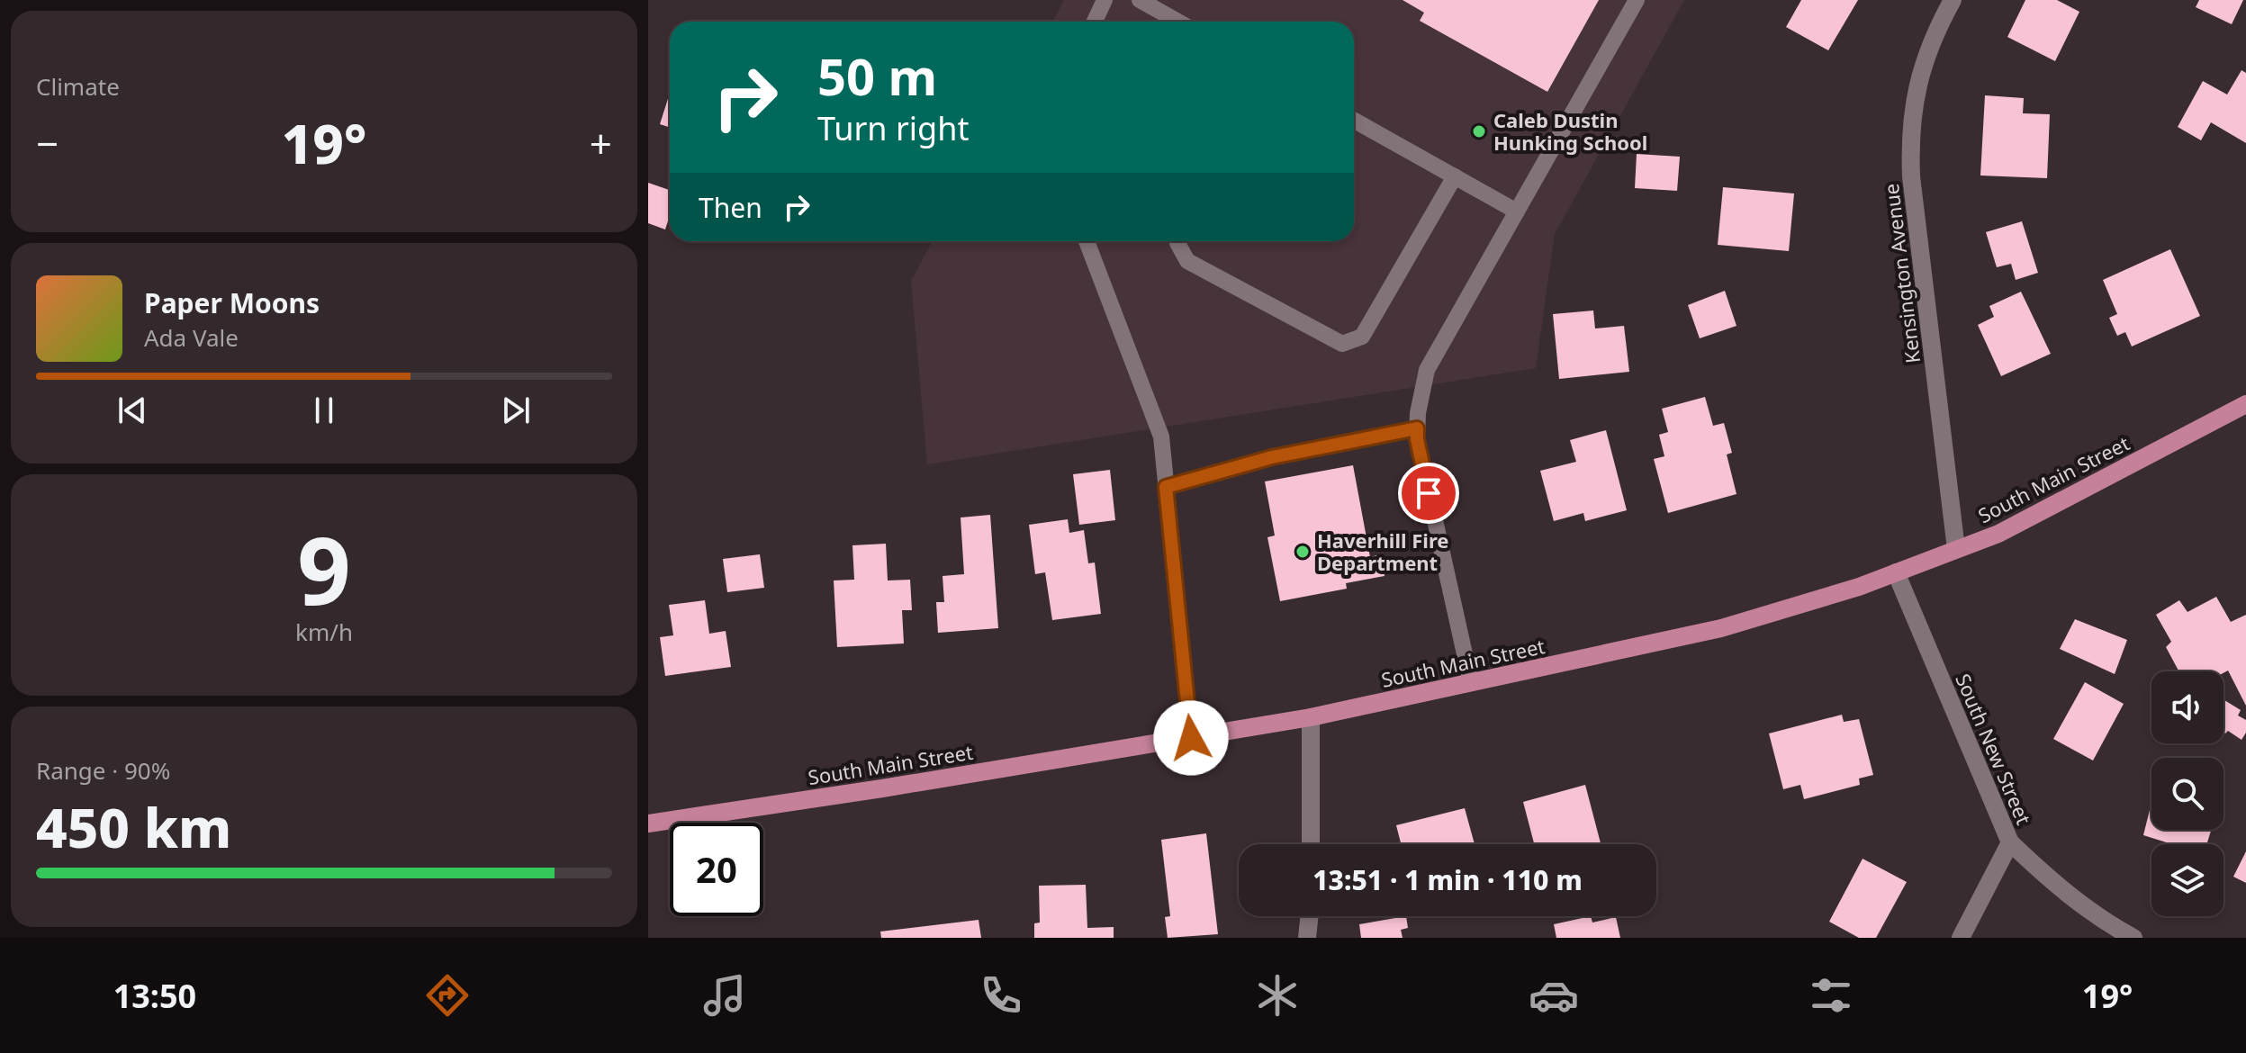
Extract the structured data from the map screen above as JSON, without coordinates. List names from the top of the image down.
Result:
{
  "streets": {
    "main road": ["South Main Street"],
    "street": ["Kensington Avenue", "South New Street"]
  },
  "crossings": [
    ["Kensington Avenue", "South Main Street"],
    ["South Main Street", "South New Street"]
  ],
  "places": ["Caleb Dustin Hunking School", "Haverhill Fire Department"],
  "page": {
    "tile": [
      "Climate",
      ["9", "km/h"],
      ["Range · 90%", "450 km"]
    ],
    "turn": ["50 m", "Turn right"],
    "heat": ["−", "19°", "+"],
    "then": "Then",
    "song": ["Paper Moons", "Ada Vale"],
    "limit": "20",
    "trip": "13:51 · 1 min · 110 m",
    "tabs": ["13:50", "19°"]
  }
}
